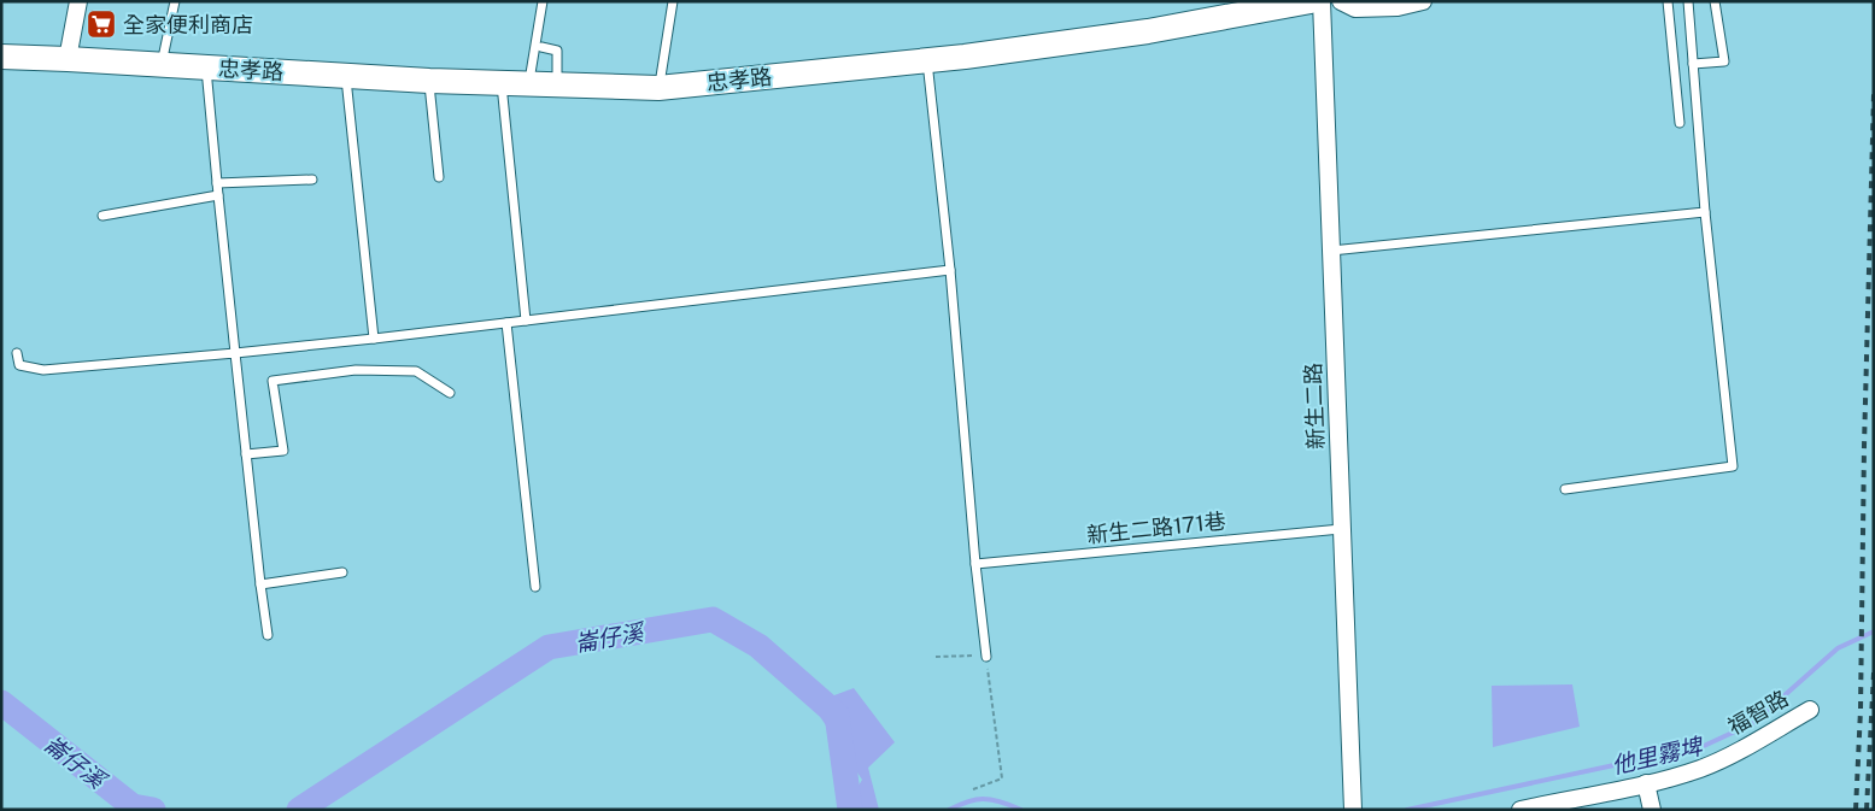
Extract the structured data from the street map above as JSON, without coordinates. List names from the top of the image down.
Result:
{
  "streets": {
    "main road": ["忠孝路"],
    "street": ["新生二路", "福智路"],
    "lane": ["新生二路171巷"]
  },
  "crossings": [
    ["新生二路", "新生二路171巷"]
  ],
  "water": ["崙仔溪", "他里霧埤"],
  "places": {
    "supermarket": ["全家便利商店"]
  }
}
